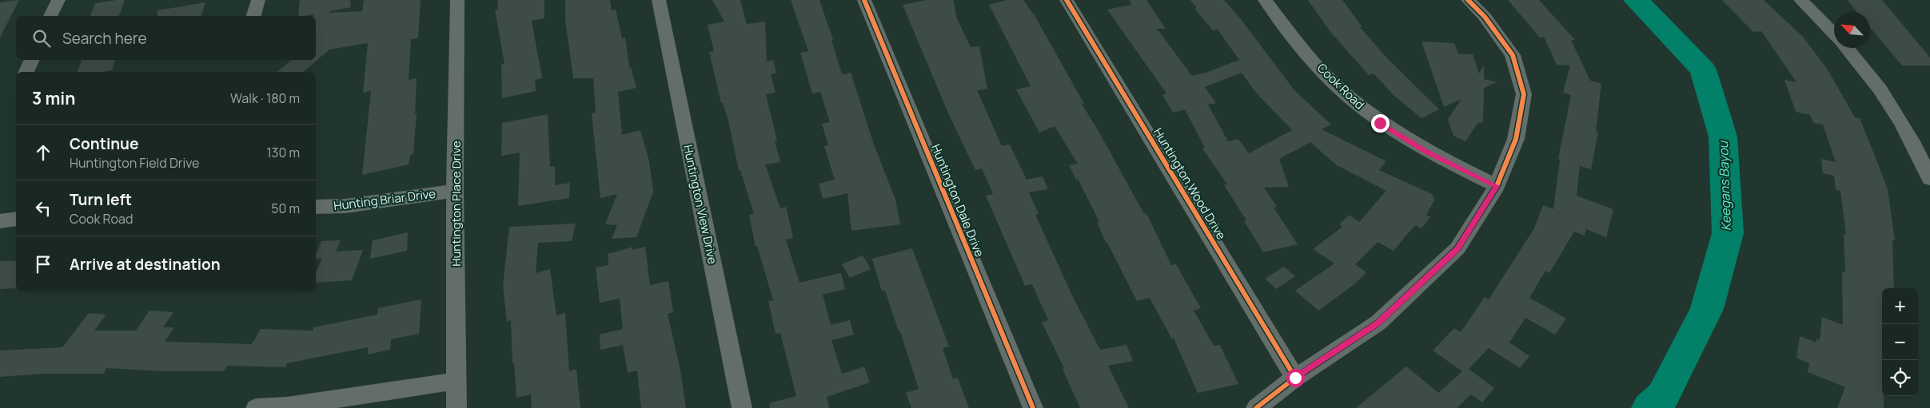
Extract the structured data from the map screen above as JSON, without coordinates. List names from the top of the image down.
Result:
{
  "streets": {
    "street": [
      "Cook Road",
      "Huntington Wood Drive",
      "Hunting Briar Drive",
      "Huntington Dale Drive",
      "Huntington Place Drive",
      "Huntington View Drive"
    ]
  },
  "crossings": [
    ["Hunting Briar Drive", "Huntington Place Drive"]
  ],
  "water": ["Keegans Bayou"],
  "north": "top left",
  "page": {
    "search": "Search here",
    "heading": ["3 min", "Walk · 180 m"],
    "list": [
      ["Continue", "Huntington Field Drive", "130 m"],
      ["Turn left", "Cook Road", "50 m"],
      "Arrive at destination"
    ],
    "map_buttons": ["+", "−"]
  }
}
